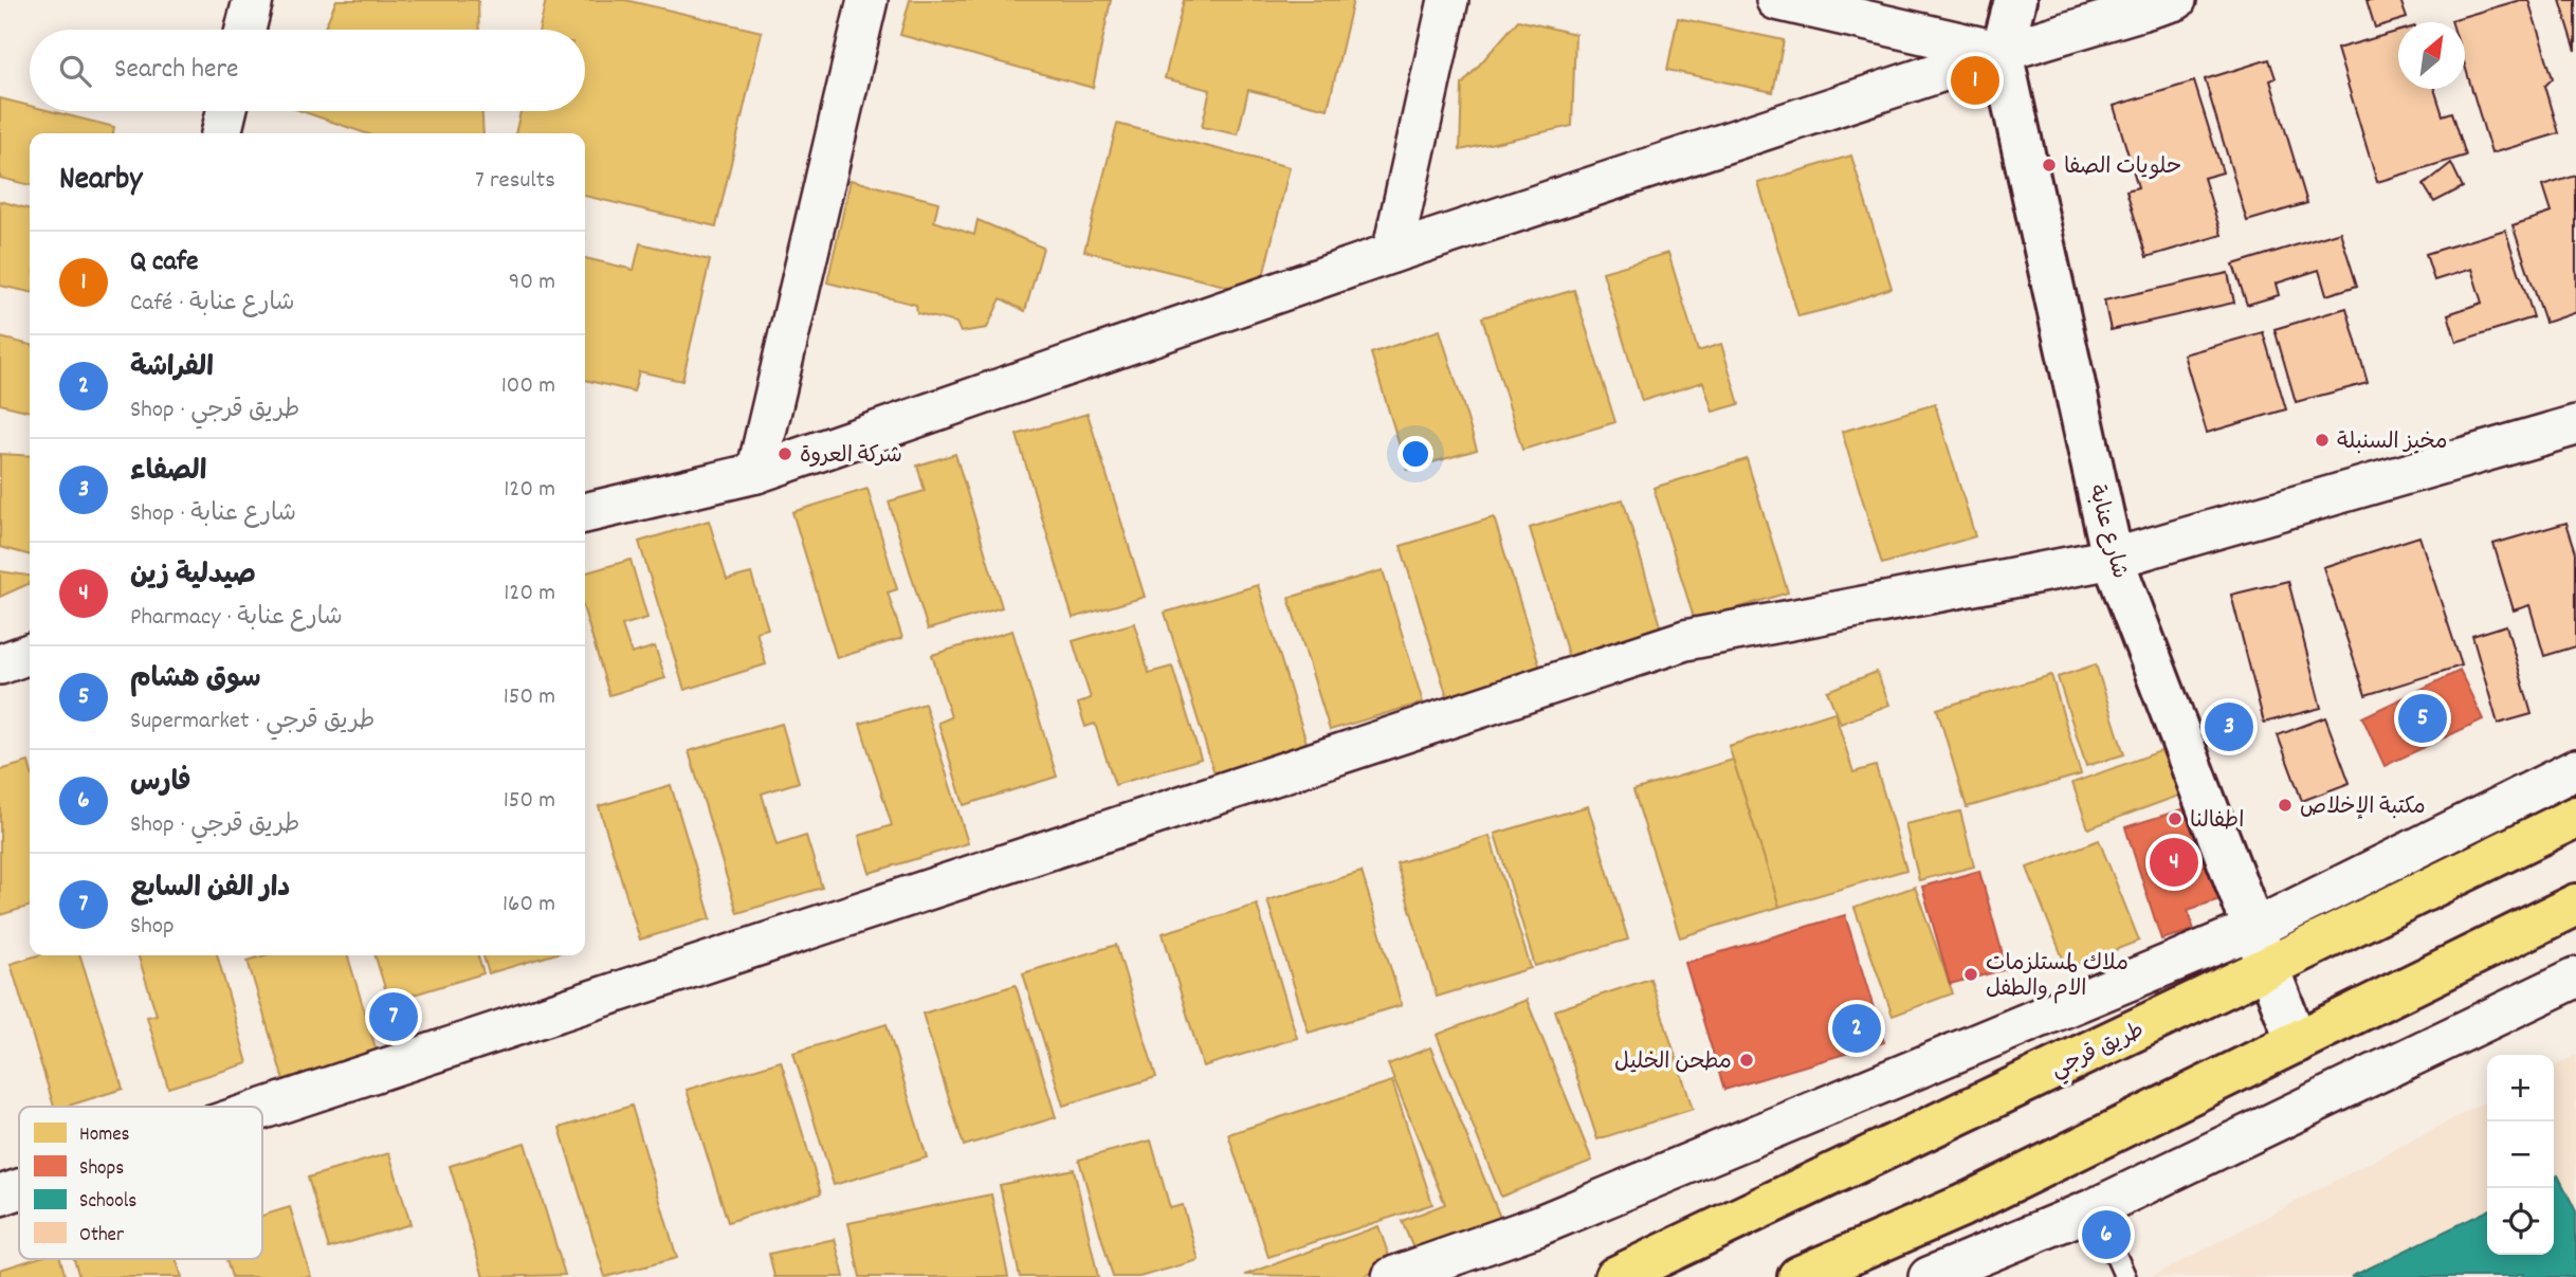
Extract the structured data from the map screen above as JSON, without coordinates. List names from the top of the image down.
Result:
{
  "streets": {
    "highway": ["طريق قرجي"],
    "street": ["شارع عنابة"]
  },
  "crossings": [
    ["شارع عنابة", "طريق قرجي"]
  ],
  "places": [
    "حلويات الصفا",
    "مخبز السنبلة",
    "شركة العروة",
    "مكتبة الإخلاص",
    "اطفالنا",
    "ملاك لمستلزمات الام والطفل",
    "مطحن الخليل"
  ],
  "legend": [
    "Homes",
    "Shops",
    "Schools",
    "Other"
  ],
  "north": "top right",
  "page": {
    "search": "Search here",
    "pins": [
      "1",
      "5",
      "3",
      "4",
      "7",
      "2",
      "6"
    ],
    "heading": ["Nearby", "7 results"],
    "list": [
      {
        "mark": "1",
        "name": "Q cafe",
        "note": "Café · شارع عنابة",
        "value": "90 m"
      },
      {
        "mark": "2",
        "name": "الفراشة",
        "note": "Shop · طريق قرجي",
        "value": "100 m"
      },
      {
        "mark": "3",
        "name": "الصفاء",
        "note": "Shop · شارع عنابة",
        "value": "120 m"
      },
      {
        "mark": "4",
        "name": "صيدلية زين",
        "note": "Pharmacy · شارع عنابة",
        "value": "120 m"
      },
      {
        "mark": "5",
        "name": "سوق هشام",
        "note": "Supermarket · طريق قرجي",
        "value": "150 m"
      },
      {
        "mark": "6",
        "name": "فارس",
        "note": "Shop · طريق قرجي",
        "value": "150 m"
      },
      {
        "mark": "7",
        "name": "دار الفن السابع",
        "note": "Shop",
        "value": "160 m"
      }
    ],
    "map_buttons": ["+", "−"]
  }
}
